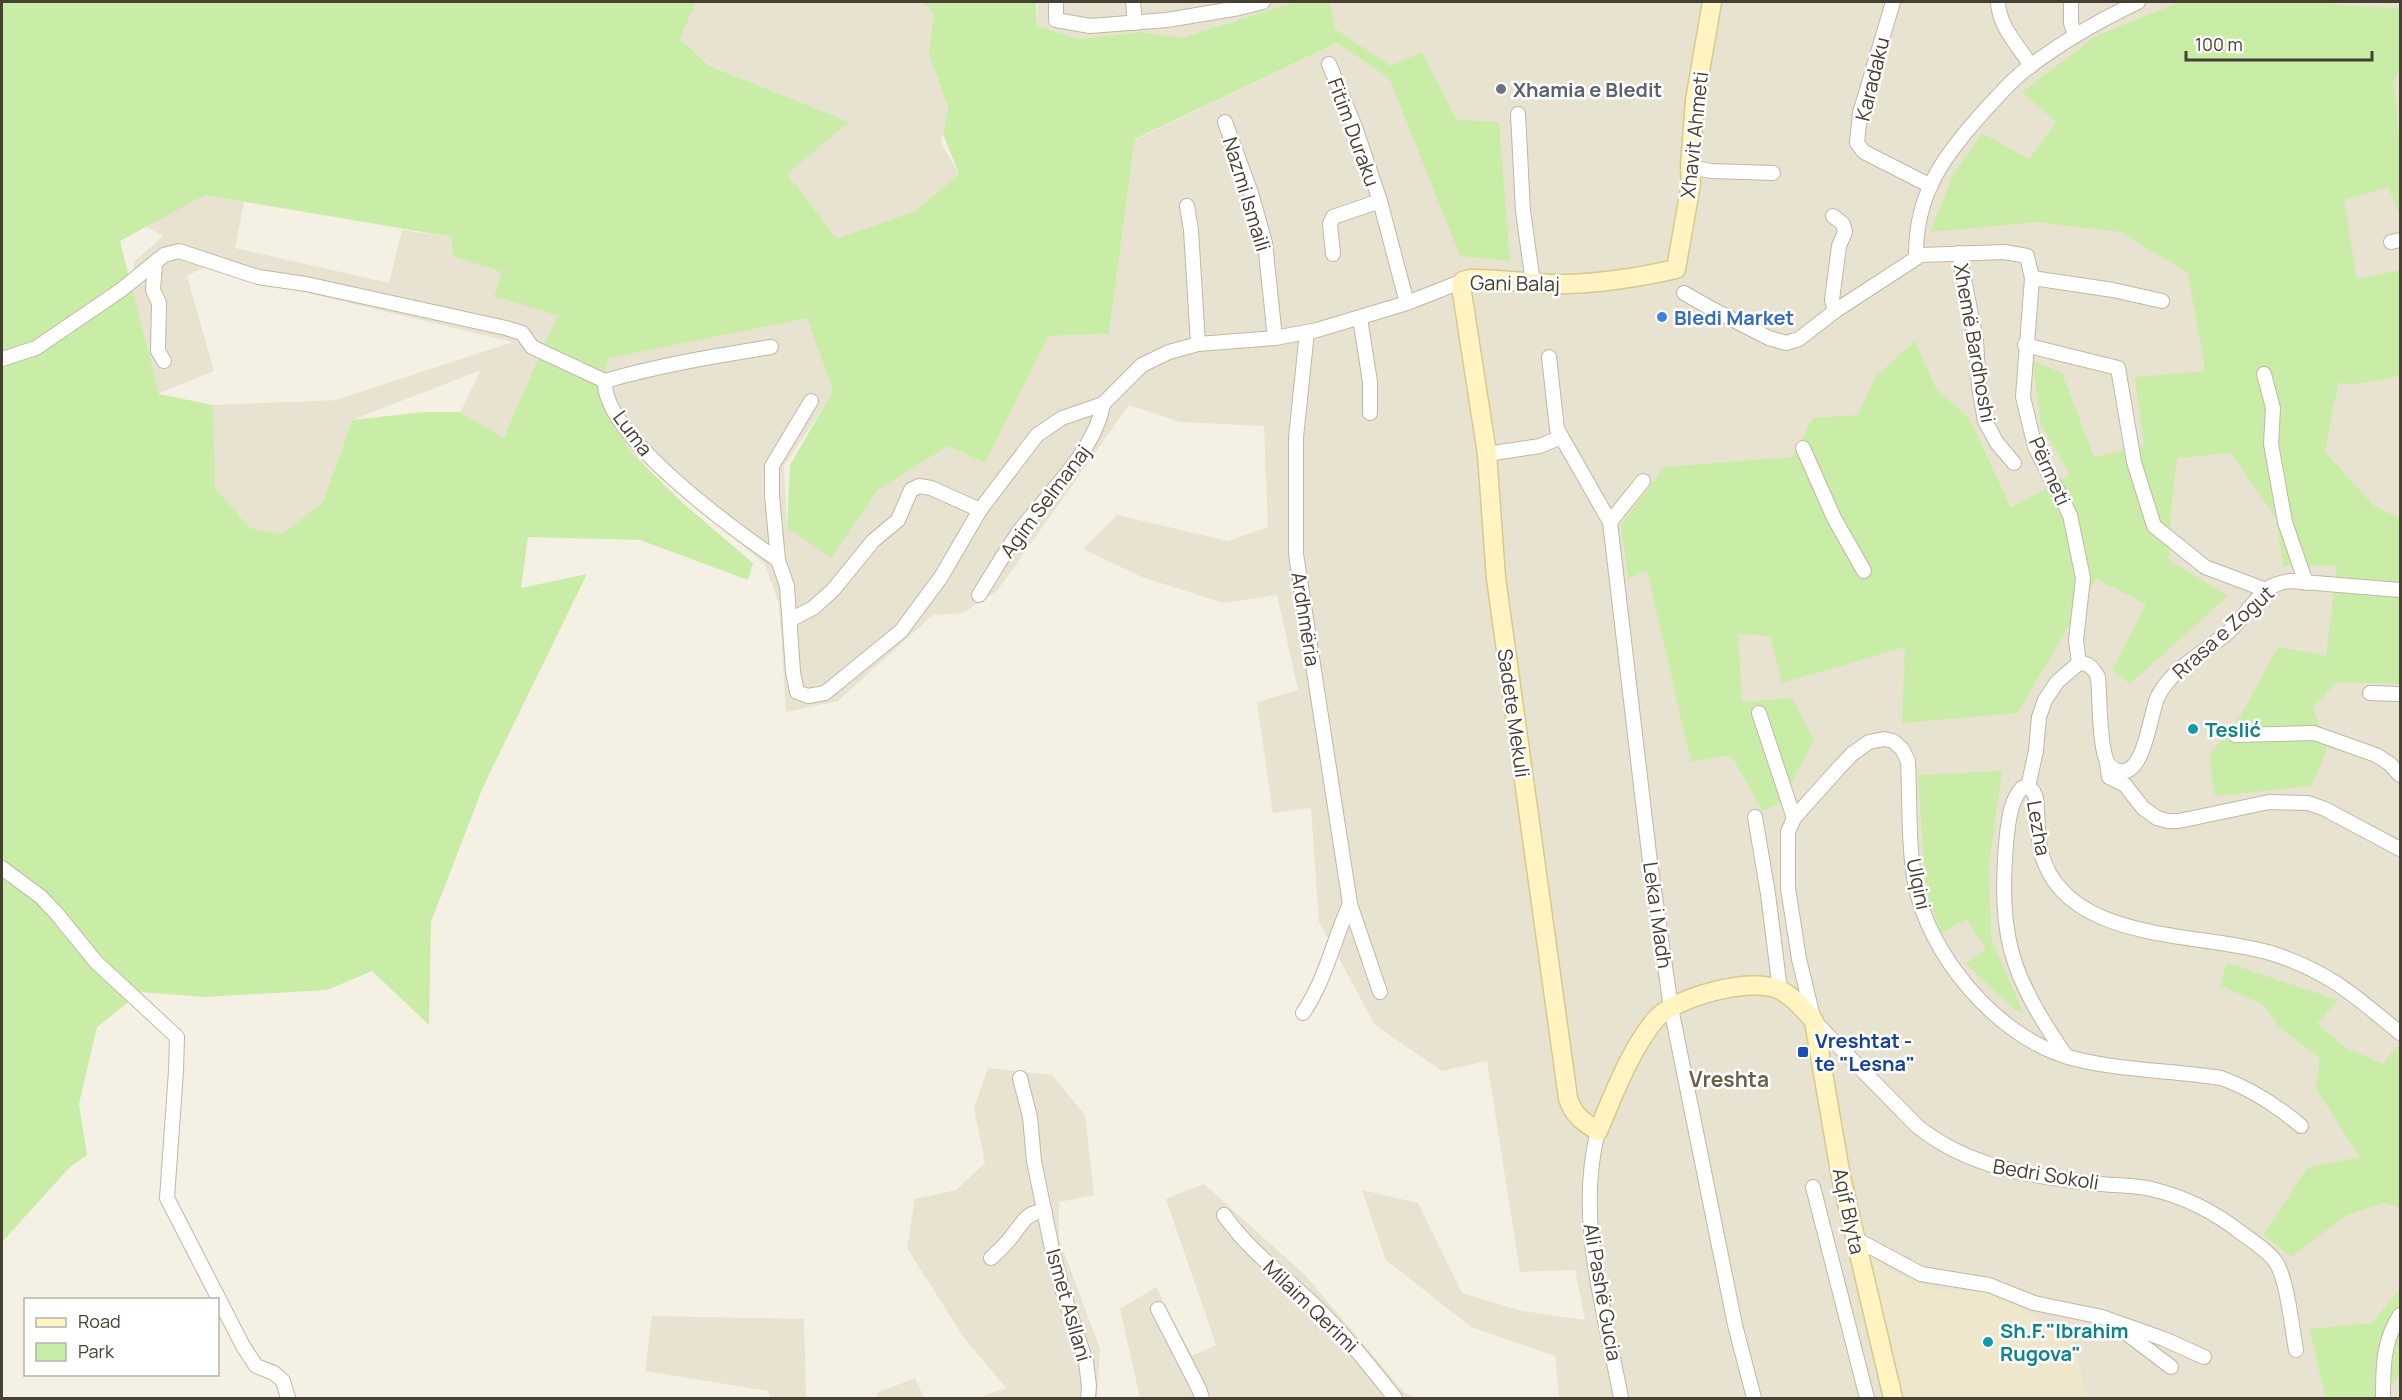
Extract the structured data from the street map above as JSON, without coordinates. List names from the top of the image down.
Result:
{
  "streets": {
    "street": [
      "Karadaku",
      "Fitim Duraku",
      "Xhavit Ahmeti",
      "Nazmi Ismaili",
      "Gani Balaj",
      "Xhemë Bardhoshi",
      "Luma",
      "Përmeti",
      "Agim Selmanaj",
      "Ardhmëria",
      "Rrasa e Zogut",
      "Sadete Mekuli",
      "Lezha",
      "Ulqini",
      "Leka i Madh",
      "Bedri Sokoli",
      "Aqif Blyta",
      "Ali Pashë Gucia",
      "Ismet Asllani",
      "Milaim Qerimi"
    ]
  },
  "crossings": [
    ["Fitim Duraku", "Gani Balaj"],
    ["Xhavit Ahmeti", "Gani Balaj"],
    ["Nazmi Ismaili", "Gani Balaj"],
    ["Gani Balaj", "Agim Selmanaj"],
    ["Gani Balaj", "Ardhmëria"],
    ["Gani Balaj", "Sadete Mekuli"],
    ["Sadete Mekuli", "Ali Pashë Gucia"],
    ["Lezha", "Ulqini"],
    ["Leka i Madh", "Ali Pashë Gucia"],
    ["Bedri Sokoli", "Aqif Blyta"]
  ],
  "districts": ["Vreshta"],
  "places": {
    "other": [
      "Xhamia e Bledit",
      "Bledi Market",
      "Teslić",
      "Sh.F.\"Ibrahim Rugova\""
    ],
    "transit": ["Vreshtat - te \"Lesna\""]
  },
  "legend": ["Road", "Park"],
  "scale_bar": "100 m"
}
